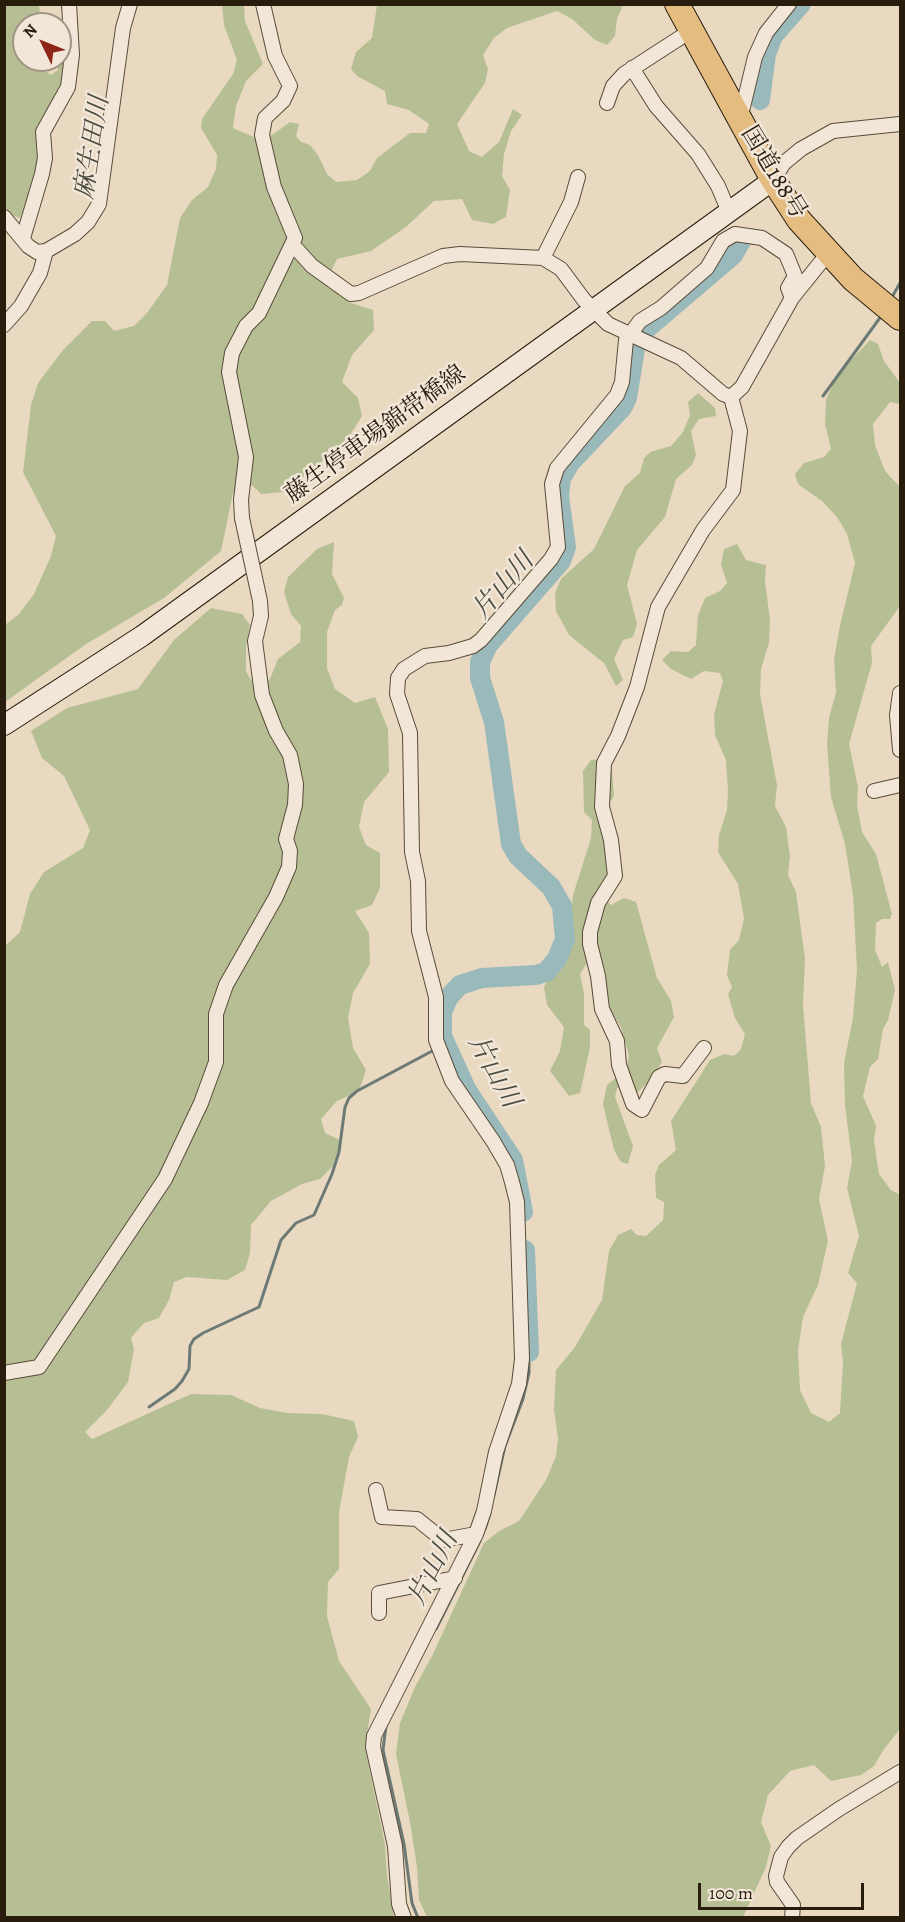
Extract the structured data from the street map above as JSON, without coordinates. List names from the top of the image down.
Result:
{
  "streets": {
    "highway": ["国道188号"],
    "main road": ["藤生停車場錦帯橋線"]
  },
  "crossings": [
    ["国道188号", "藤生停車場錦帯橋線"]
  ],
  "water": ["麻生田川", "片山川"],
  "scale_bar": "100 m",
  "north": "top left"
}
